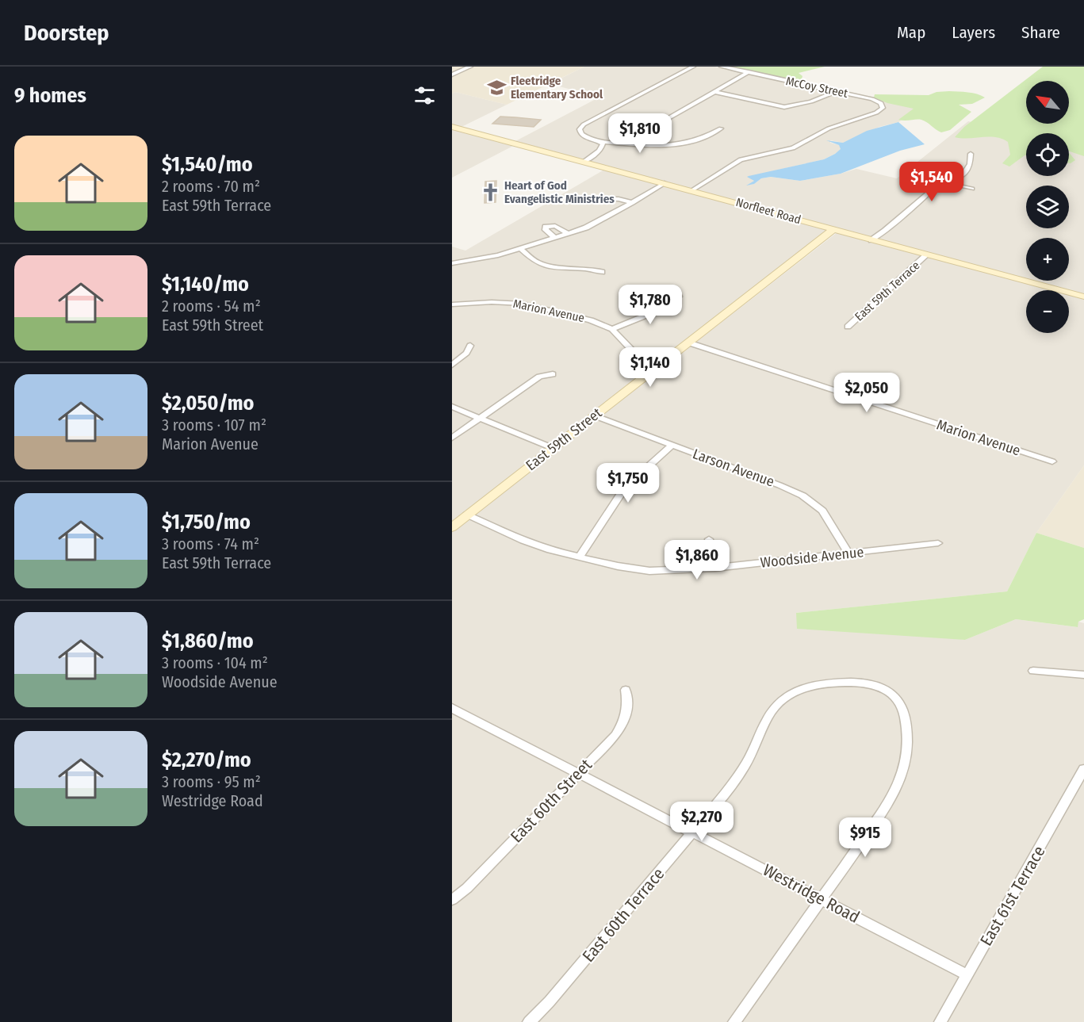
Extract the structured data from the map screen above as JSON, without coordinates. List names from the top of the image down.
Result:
{
  "streets": {
    "street": [
      "McCoy Street",
      "Norfleet Road",
      "East 59th Terrace",
      "Marion Avenue",
      "East 59th Street",
      "Larson Avenue",
      "Woodside Avenue",
      "East 60th Street",
      "Westridge Road",
      "East 61st Terrace",
      "East 60th Terrace"
    ]
  },
  "crossings": [
    ["McCoy Street", "Norfleet Road"],
    ["Norfleet Road", "East 59th Terrace"],
    ["Norfleet Road", "East 59th Street"],
    ["Marion Avenue", "East 59th Street"],
    ["East 59th Street", "Larson Avenue"],
    ["East 59th Street", "Woodside Avenue"],
    ["Larson Avenue", "Woodside Avenue"],
    ["East 60th Street", "Westridge Road"],
    ["Westridge Road", "East 61st Terrace"],
    ["Westridge Road", "East 60th Terrace"]
  ],
  "places": {
    "school or university": ["Fleetridge Elementary School"],
    "church": ["Heart of God Evangelistic Ministries"]
  },
  "north": "top left",
  "page": {
    "header": "Doorstep",
    "nav": ["Map", "Layers", "Share"],
    "heading": "9 homes",
    "map_buttons": ["+", "−"],
    "price": [
      "$1,810",
      "$1,540",
      "$1,780",
      "$1,140",
      "$2,050",
      "$1,750",
      "$1,860",
      "$2,270",
      "$915"
    ],
    "list": [
      {
        "name": "$1,540/mo",
        "note": "2 rooms · 70 m² · East 59th Terrace"
      },
      {
        "name": "$1,140/mo",
        "note": "2 rooms · 54 m² · East 59th Street"
      },
      {
        "name": "$2,050/mo",
        "note": "3 rooms · 107 m² · Marion Avenue"
      },
      {
        "name": "$1,750/mo",
        "note": "3 rooms · 74 m² · East 59th Terrace"
      },
      {
        "name": "$1,860/mo",
        "note": "3 rooms · 104 m² · Woodside Avenue"
      },
      {
        "name": "$2,270/mo",
        "note": "3 rooms · 95 m² · Westridge Road"
      }
    ]
  }
}
